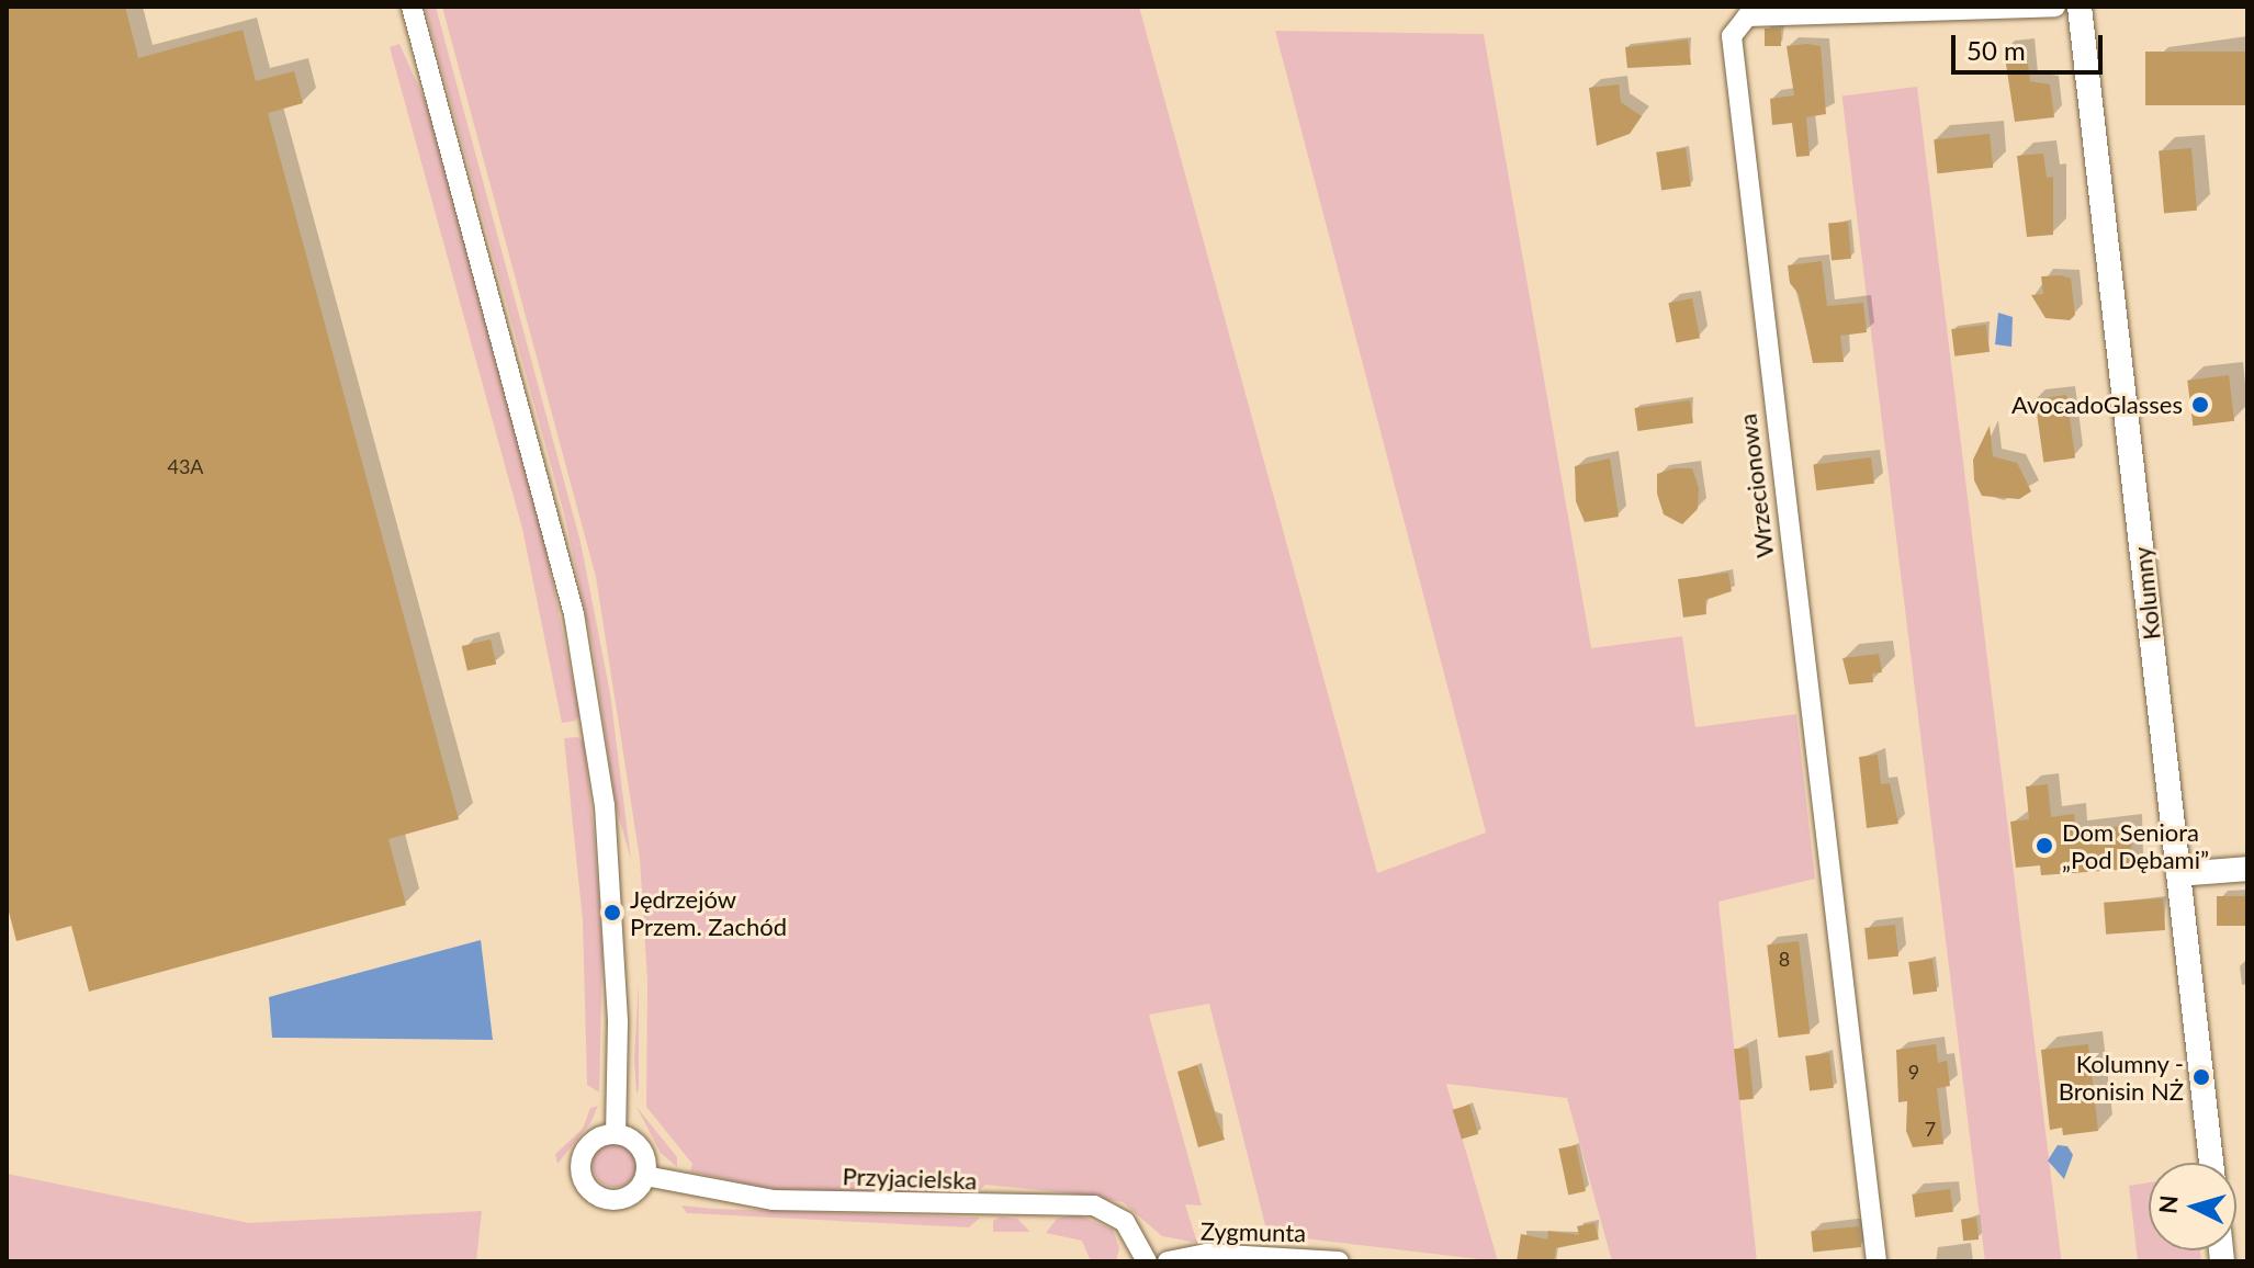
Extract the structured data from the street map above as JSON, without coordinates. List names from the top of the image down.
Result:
{
  "streets": {
    "street": [
      "Wrzecionowa",
      "Kolumny",
      "Przyjacielska",
      "Zygmunta"
    ]
  },
  "places": [
    "AvocadoGlasses",
    "Dom Seniora „Pod Dębami”",
    "Jędrzejów Przem. Zachód",
    "Kolumny - Bronisin NŻ"
  ],
  "house_numbers": [
    "43A",
    "8",
    "9",
    "7"
  ],
  "scale_bar": "50 m",
  "north": "left"
}
